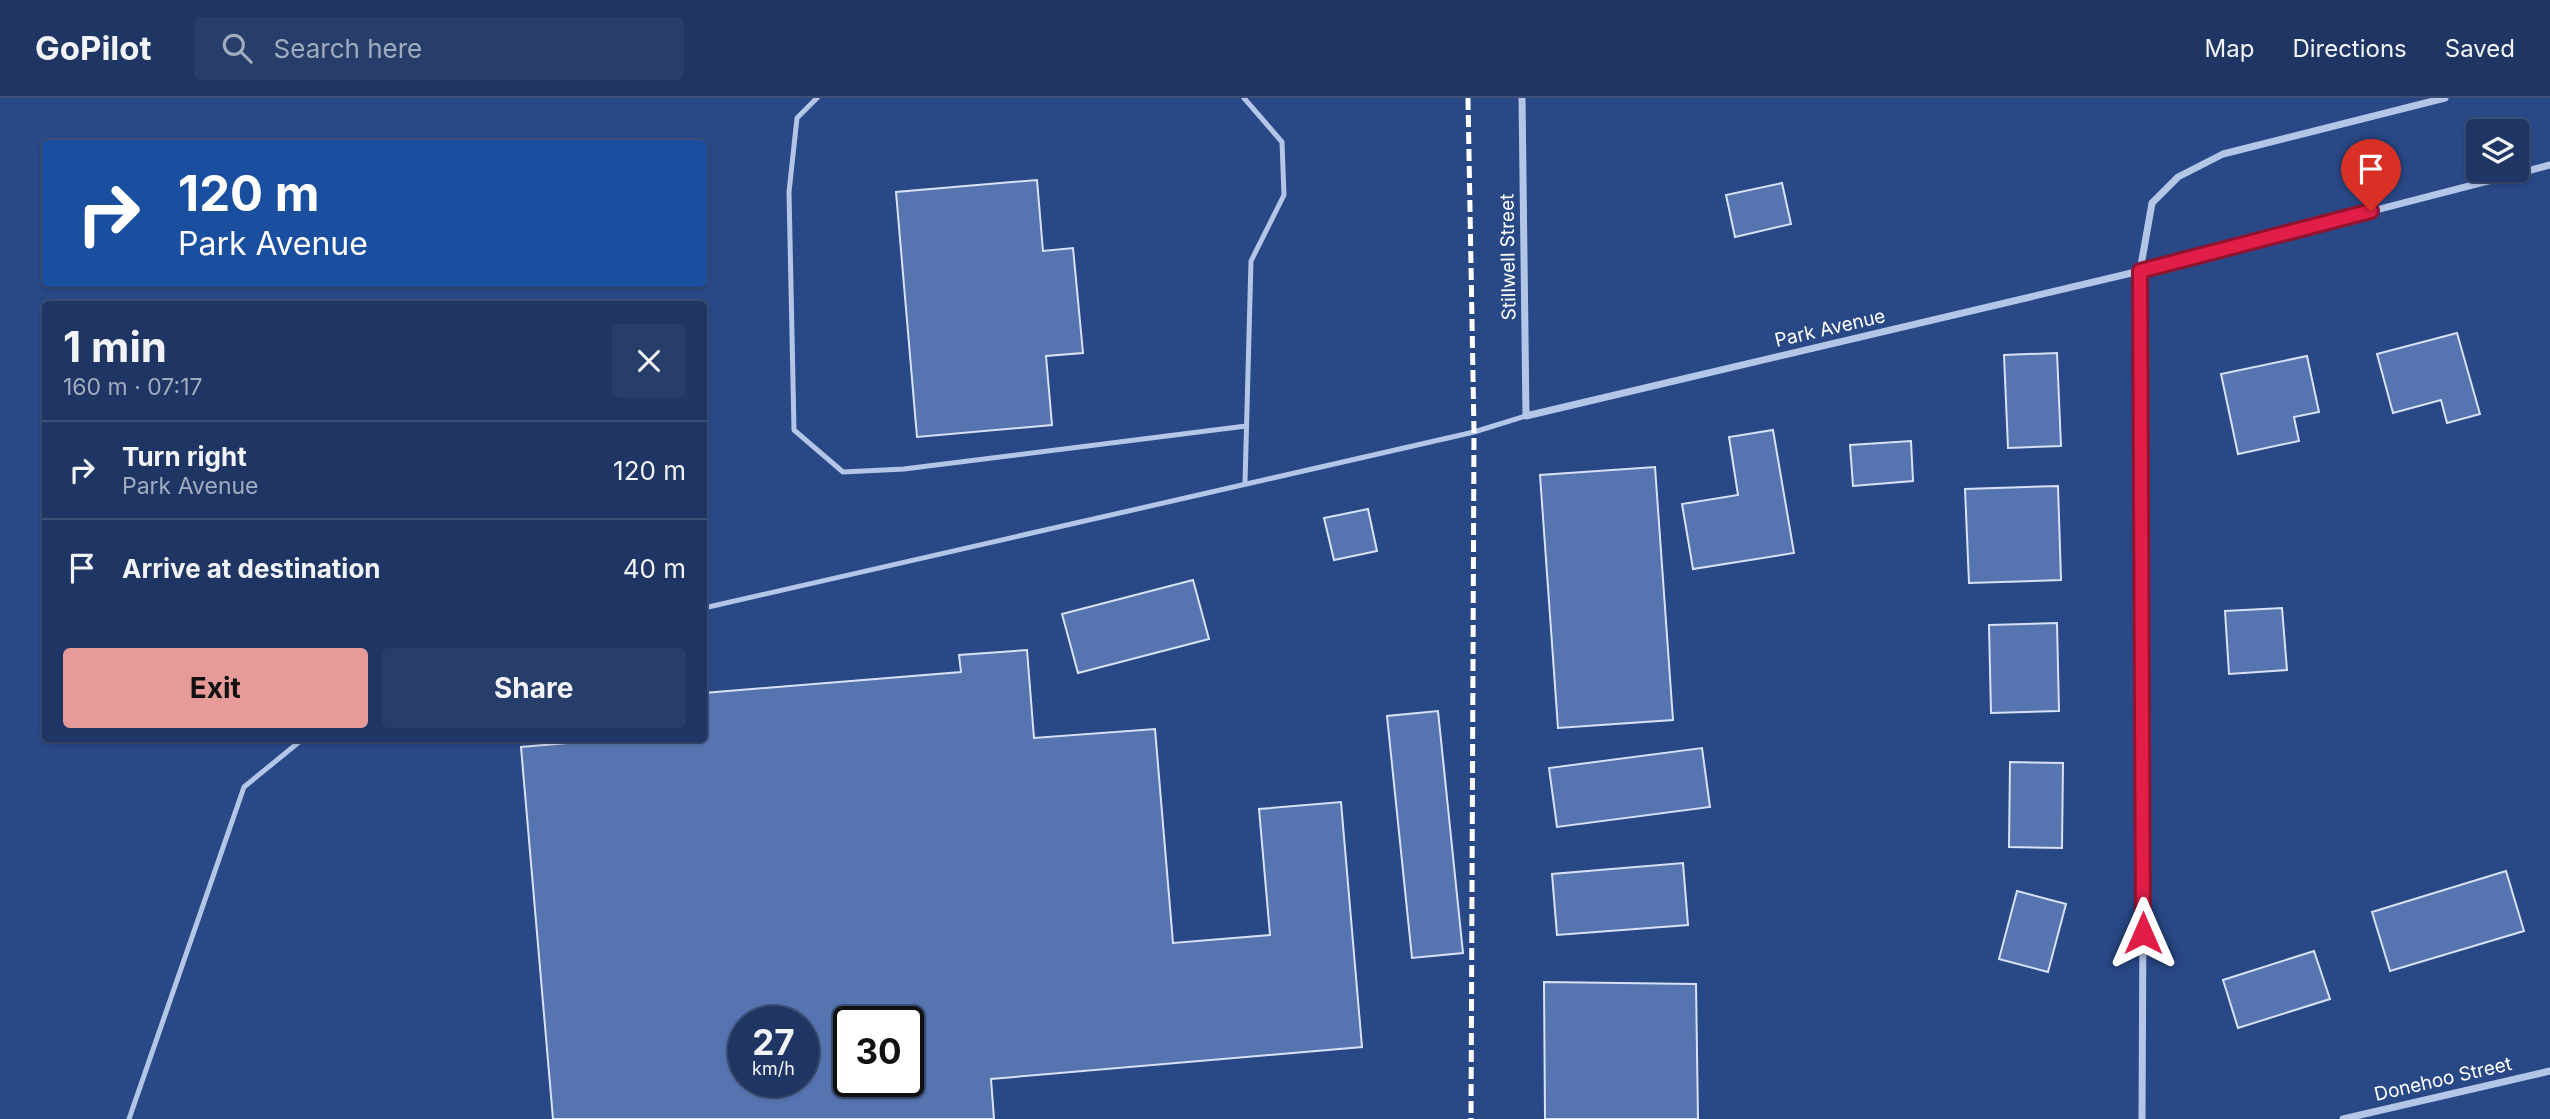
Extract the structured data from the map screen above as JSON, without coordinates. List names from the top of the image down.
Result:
{
  "streets": {
    "street": ["Stillwell Street", "Park Avenue", "Donehoo Street"]
  },
  "crossings": [
    ["Stillwell Street", "Park Avenue"]
  ],
  "page": {
    "header": "GoPilot",
    "search": "Search here",
    "nav": ["Map", "Directions", "Saved"],
    "turn": ["120 m", "Park Avenue"],
    "heading": ["1 min", "160 m · 07:17"],
    "list": [
      {
        "name": "Turn right",
        "note": "Park Avenue",
        "value": "120 m"
      },
      {
        "name": "Arrive at destination",
        "value": "40 m"
      }
    ],
    "buttons": ["Exit", "Share"],
    "speed": "27 km/h",
    "limit": "30"
  }
}
